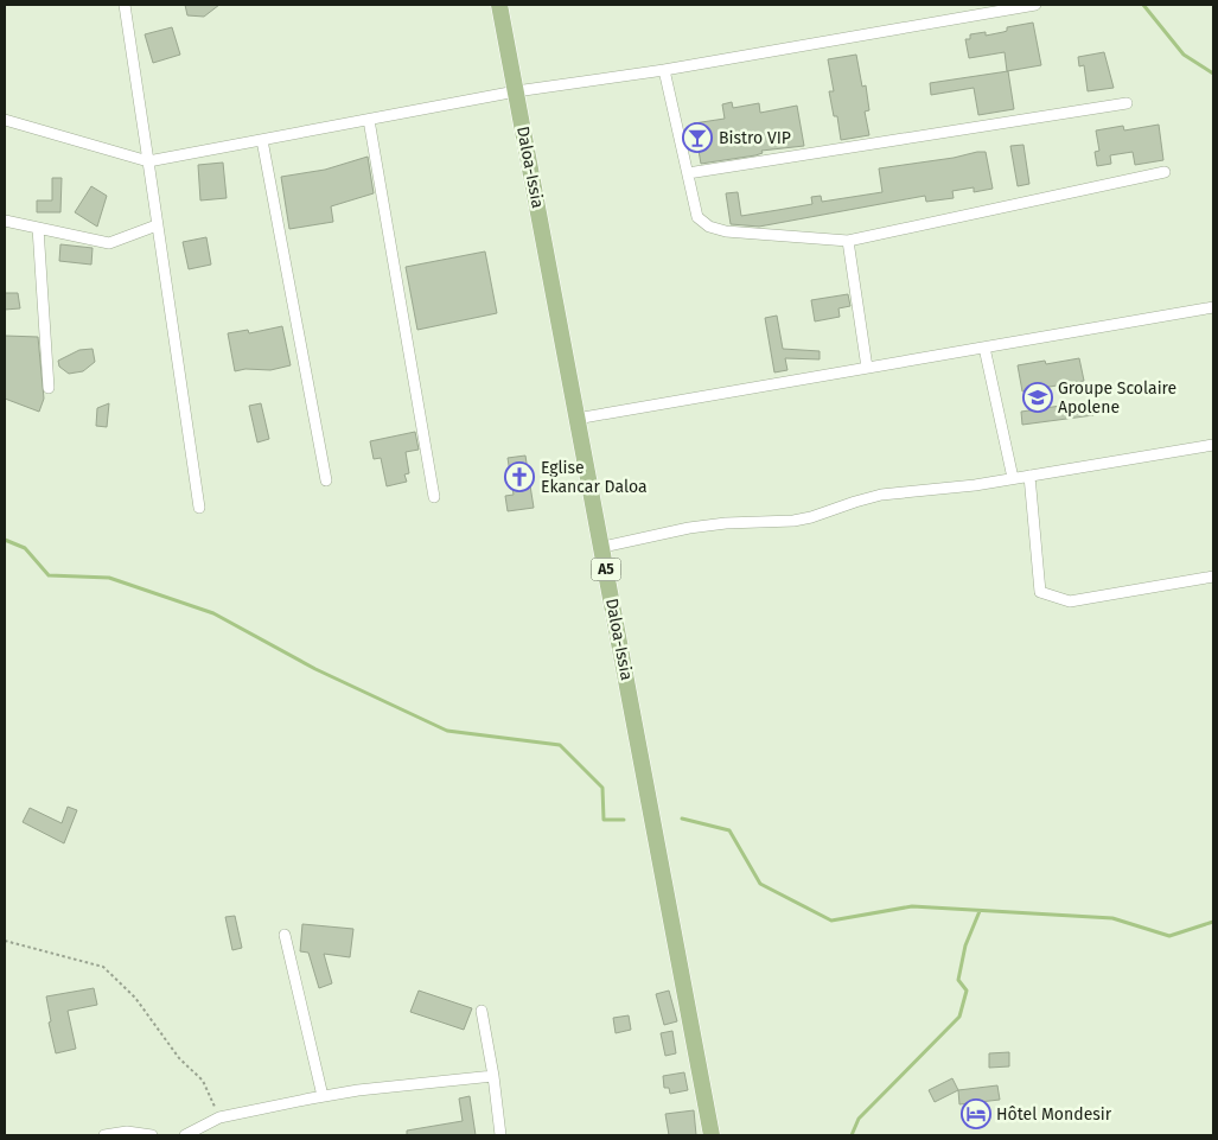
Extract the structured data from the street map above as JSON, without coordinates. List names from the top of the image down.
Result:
{
  "streets": {
    "main road": ["Daloa-Issia", "A5"]
  },
  "places": {
    "bar": ["Bistro VIP"],
    "school or university": ["Groupe Scolaire Apolene"],
    "church": ["Eglise Ekancar Daloa"],
    "hotel": ["Hôtel Mondesir"]
  }
}
